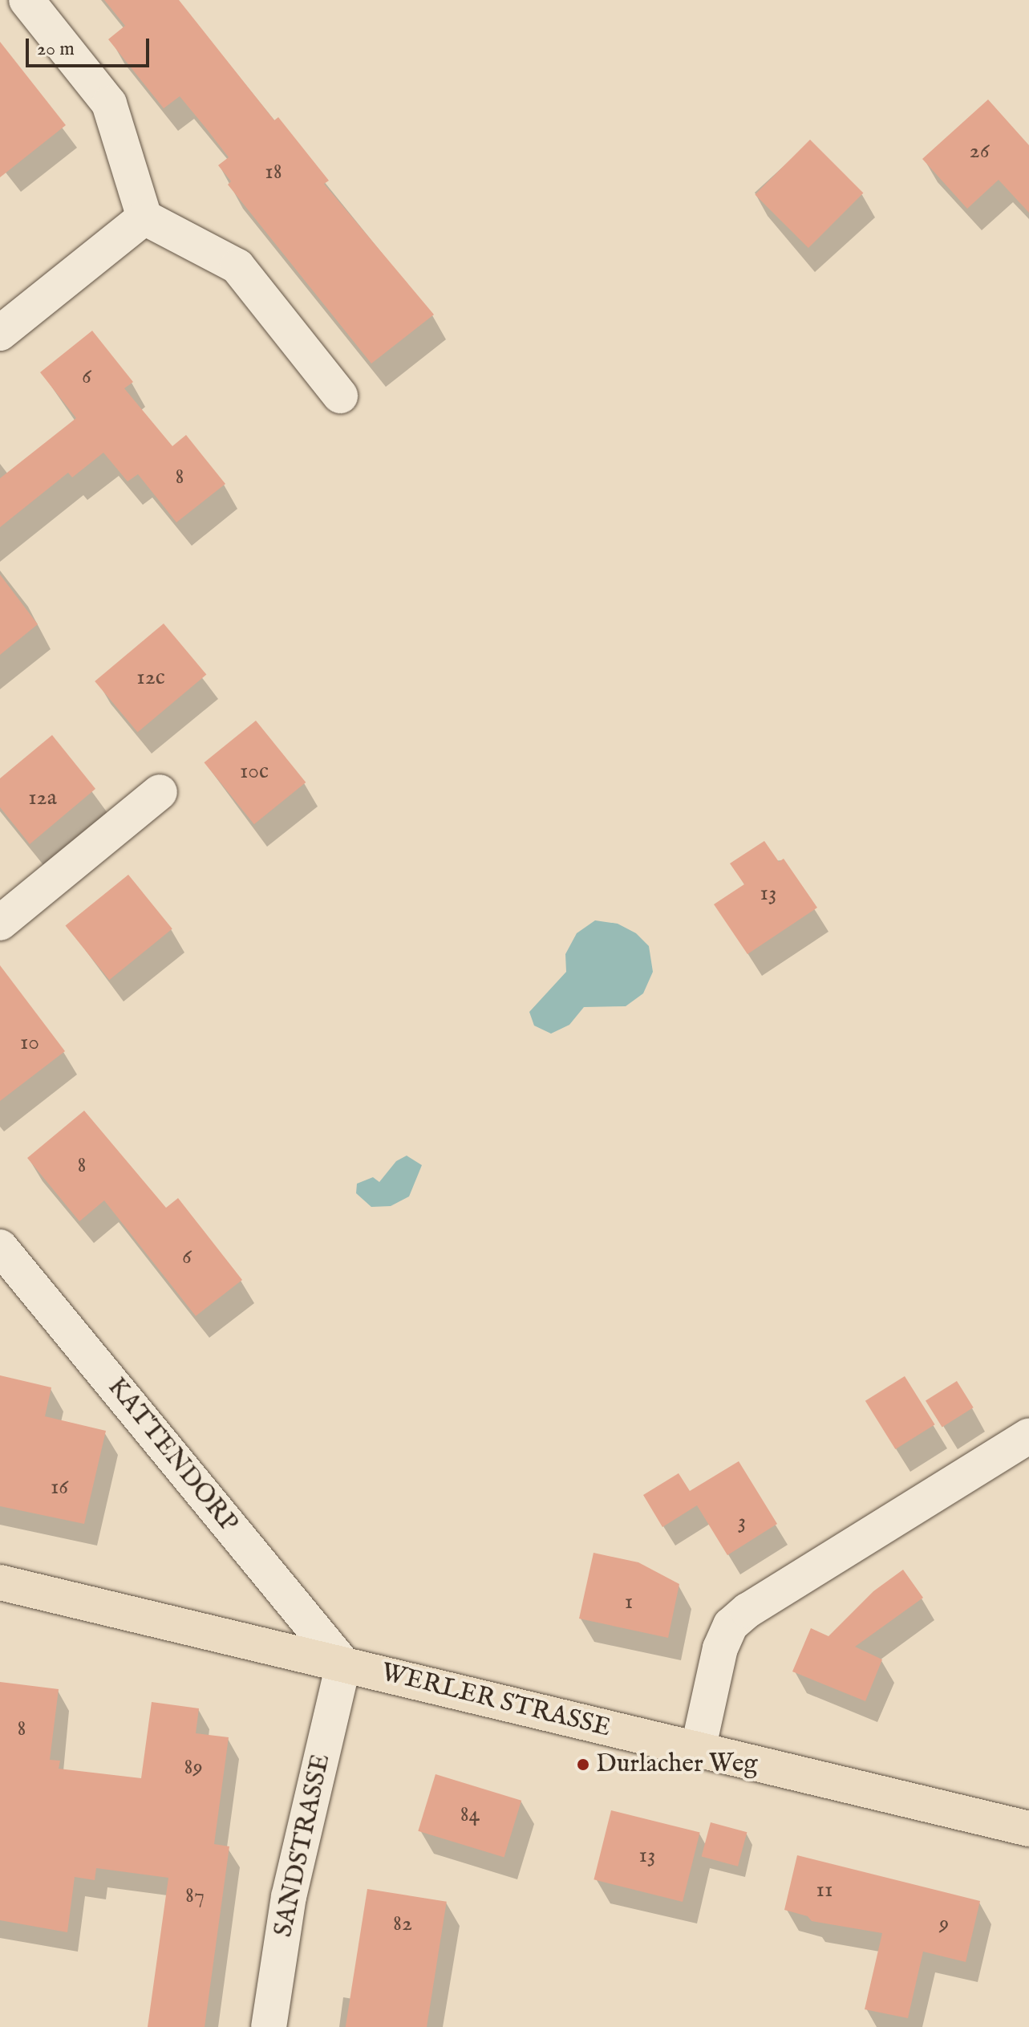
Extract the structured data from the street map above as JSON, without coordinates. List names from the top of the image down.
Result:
{
  "streets": {
    "main road": ["WERLER STRASSE"],
    "street": ["KATTENDORP", "SANDSTRASSE"]
  },
  "crossings": [
    ["KATTENDORP", "WERLER STRASSE"],
    ["KATTENDORP", "SANDSTRASSE"],
    ["WERLER STRASSE", "SANDSTRASSE"]
  ],
  "places": ["Durlacher Weg"],
  "house_numbers": [
    "26",
    "18",
    "6",
    "8",
    "12c",
    "10c",
    "12a",
    "13",
    "10",
    "8",
    "6",
    "16",
    "3",
    "1",
    "8",
    "89",
    "84",
    "13",
    "11",
    "87",
    "82",
    "9"
  ],
  "scale_bar": "20 m"
}
